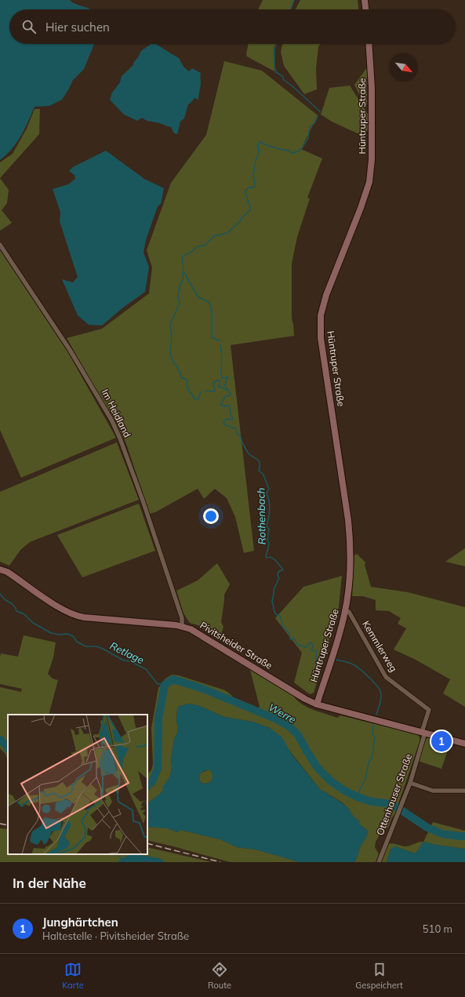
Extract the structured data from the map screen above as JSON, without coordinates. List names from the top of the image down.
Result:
{
  "streets": {
    "street": [
      "Hüntruper Straße",
      "Im Heidland",
      "Pivitsheider Straße",
      "Kemmlerweg",
      "Ottenhauser Straße"
    ]
  },
  "crossings": [
    ["Hüntruper Straße", "Pivitsheider Straße"],
    ["Hüntruper Straße", "Kemmlerweg"],
    ["Im Heidland", "Pivitsheider Straße"],
    ["Pivitsheider Straße", "Kemmlerweg"],
    ["Pivitsheider Straße", "Ottenhauser Straße"],
    ["Kemmlerweg", "Ottenhauser Straße"]
  ],
  "water": ["Rothenbach", "Retlage", "Werre"],
  "north": "bottom right",
  "page": {
    "search": "Hier suchen",
    "pins": "1",
    "heading": "In der Nähe",
    "list": [
      {
        "mark": "1",
        "name": "Junghärtchen",
        "note": "Haltestelle · Pivitsheider Straße",
        "value": "510 m"
      }
    ],
    "nav": ["Karte", "Route", "Gespeichert"]
  }
}
